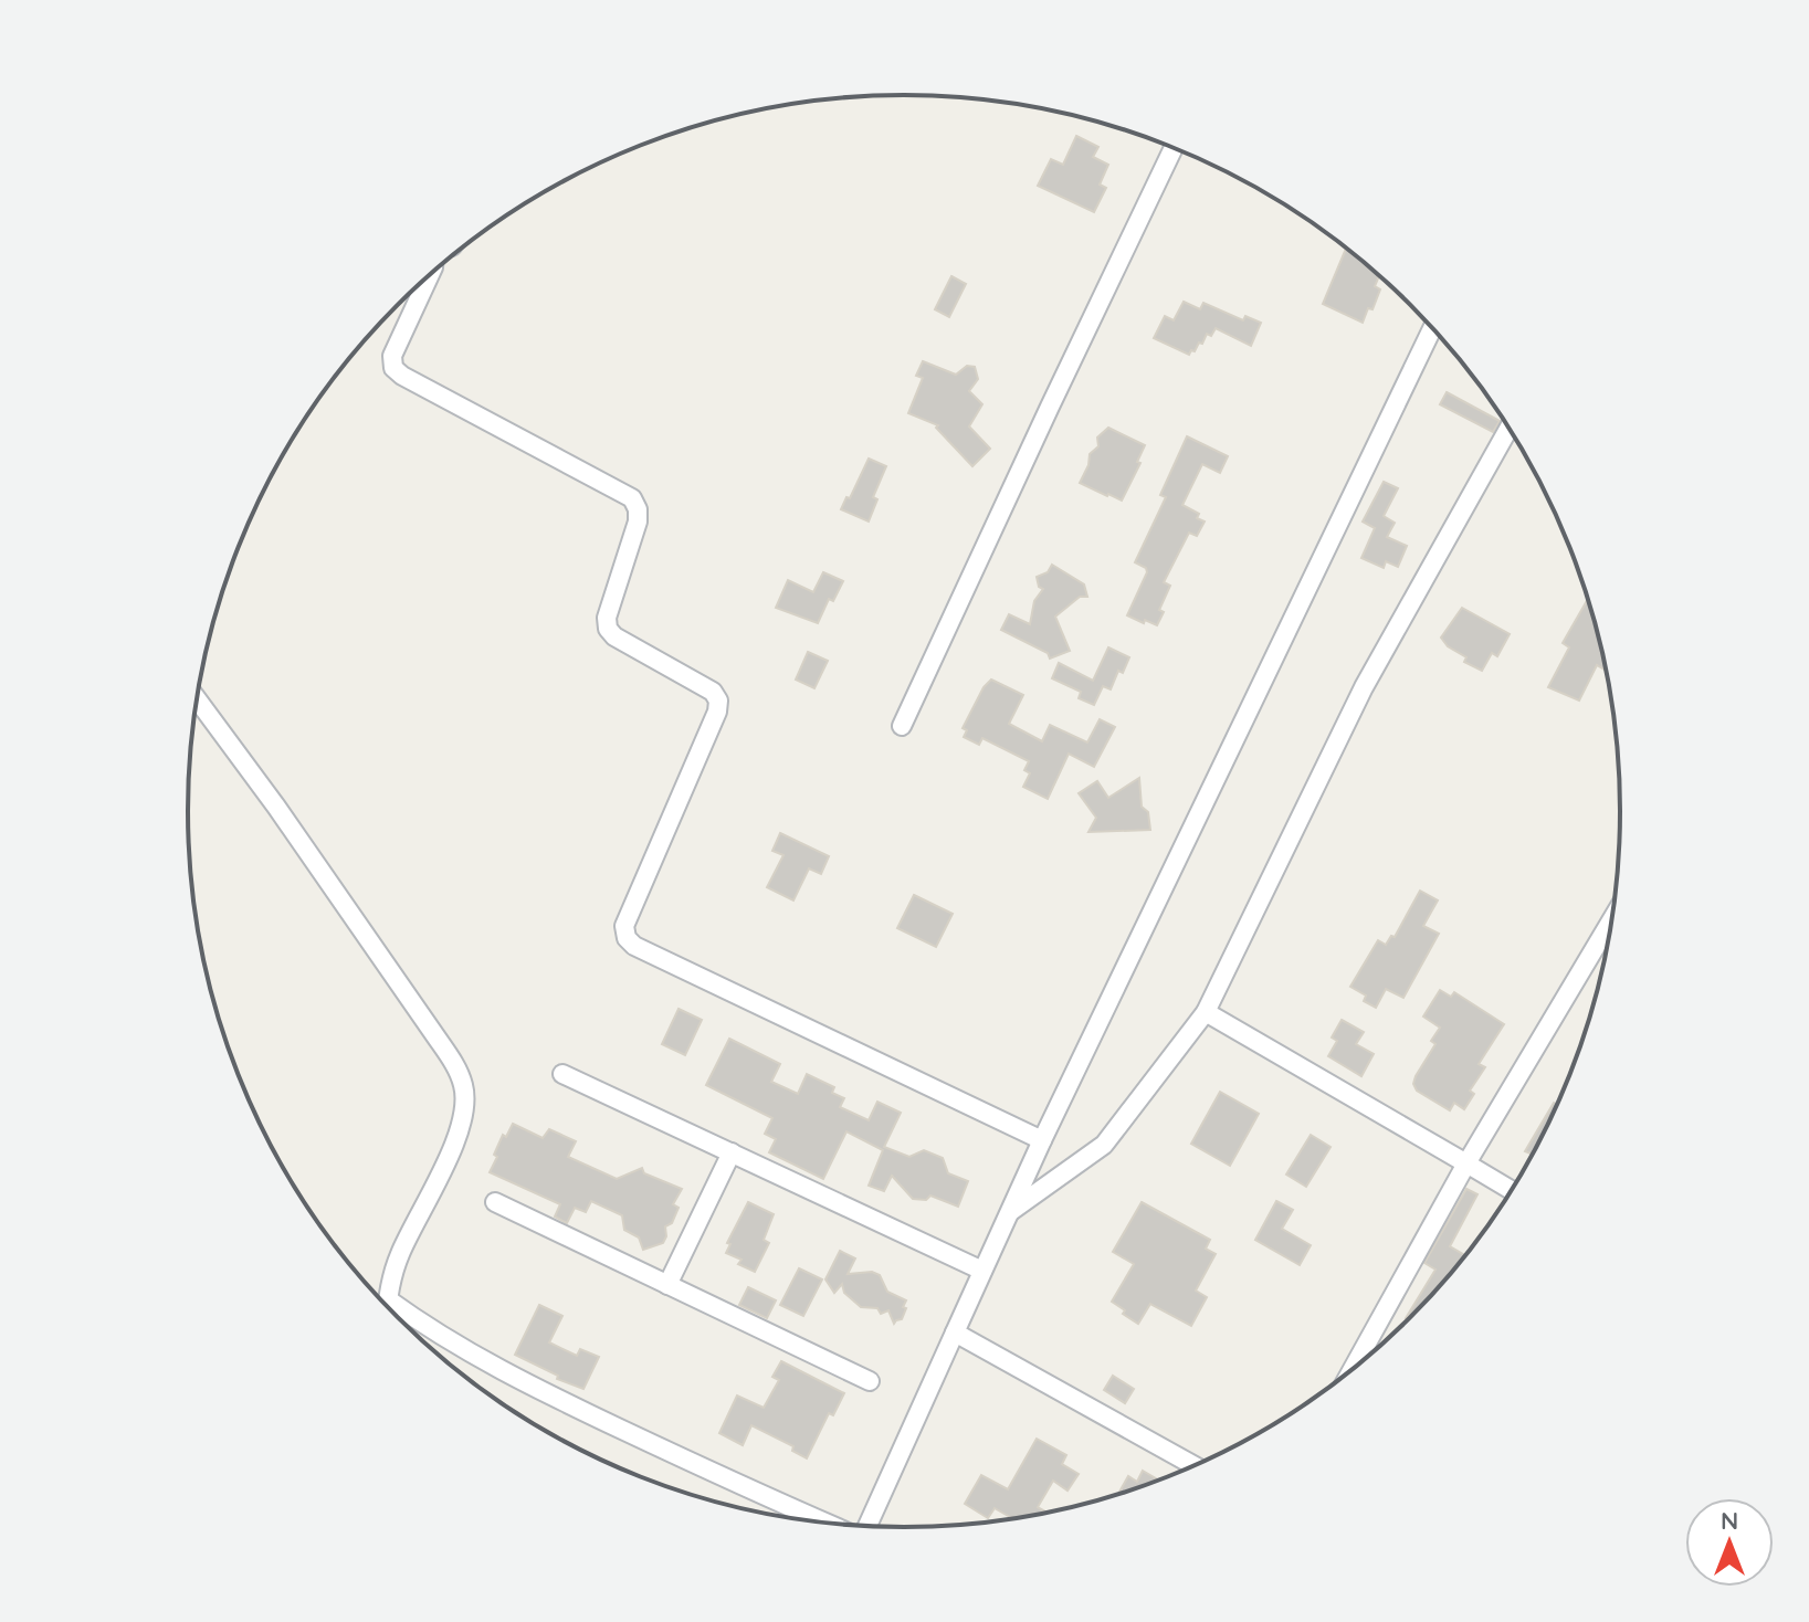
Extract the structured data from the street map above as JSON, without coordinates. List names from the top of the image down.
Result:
{
  "north": "top"
}
